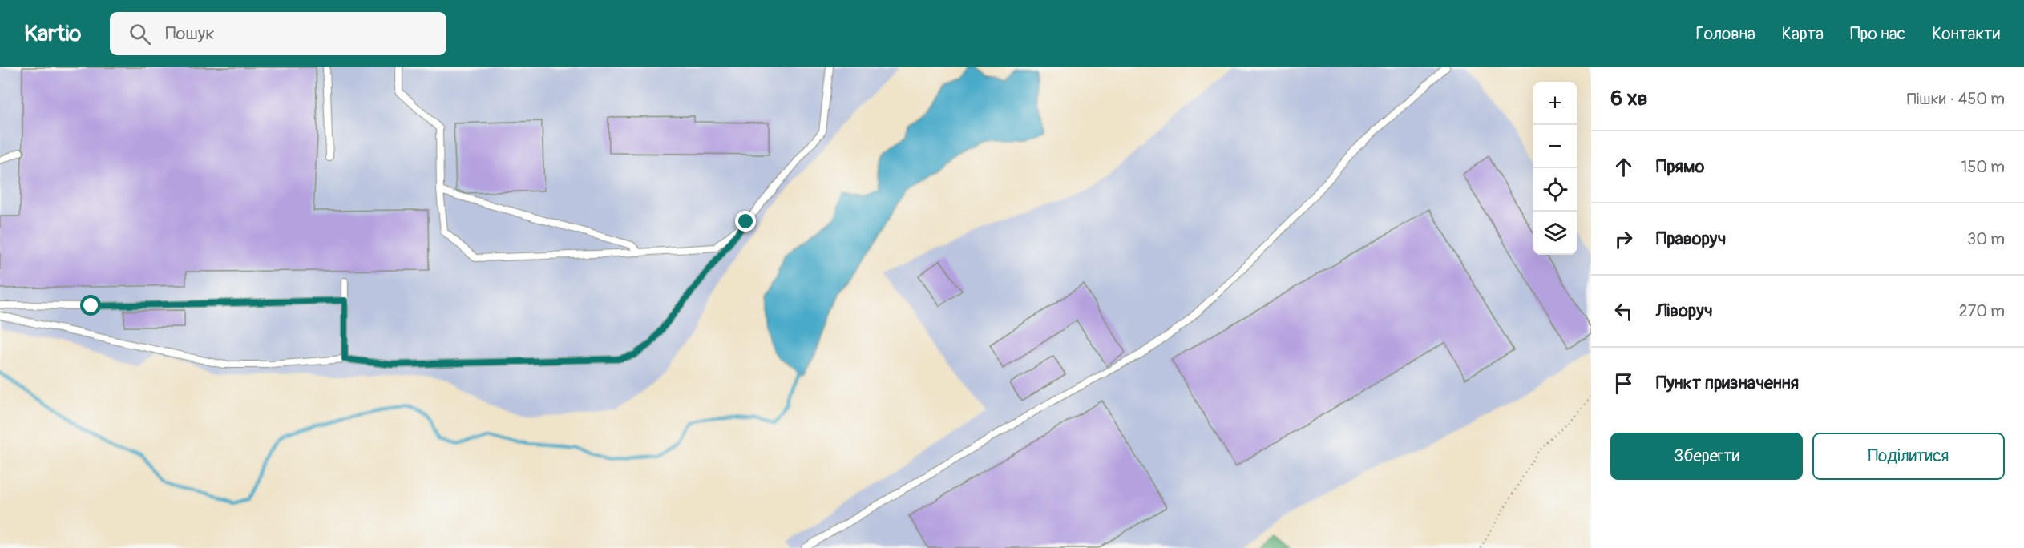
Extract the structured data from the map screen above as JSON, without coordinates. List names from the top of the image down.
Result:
{
  "page": {
    "header": "Kartio",
    "search": "Пошук",
    "nav": [
      "Головна",
      "Карта",
      "Про нас",
      "Контакти"
    ],
    "heading": ["6 хв", "Пішки · 450 m"],
    "map_buttons": ["+", "−"],
    "list": [
      ["Прямо", "150 m"],
      ["Праворуч", "30 m"],
      ["Ліворуч", "270 m"],
      "Пункт призначення"
    ],
    "buttons": ["Зберегти", "Поділитися"]
  }
}
